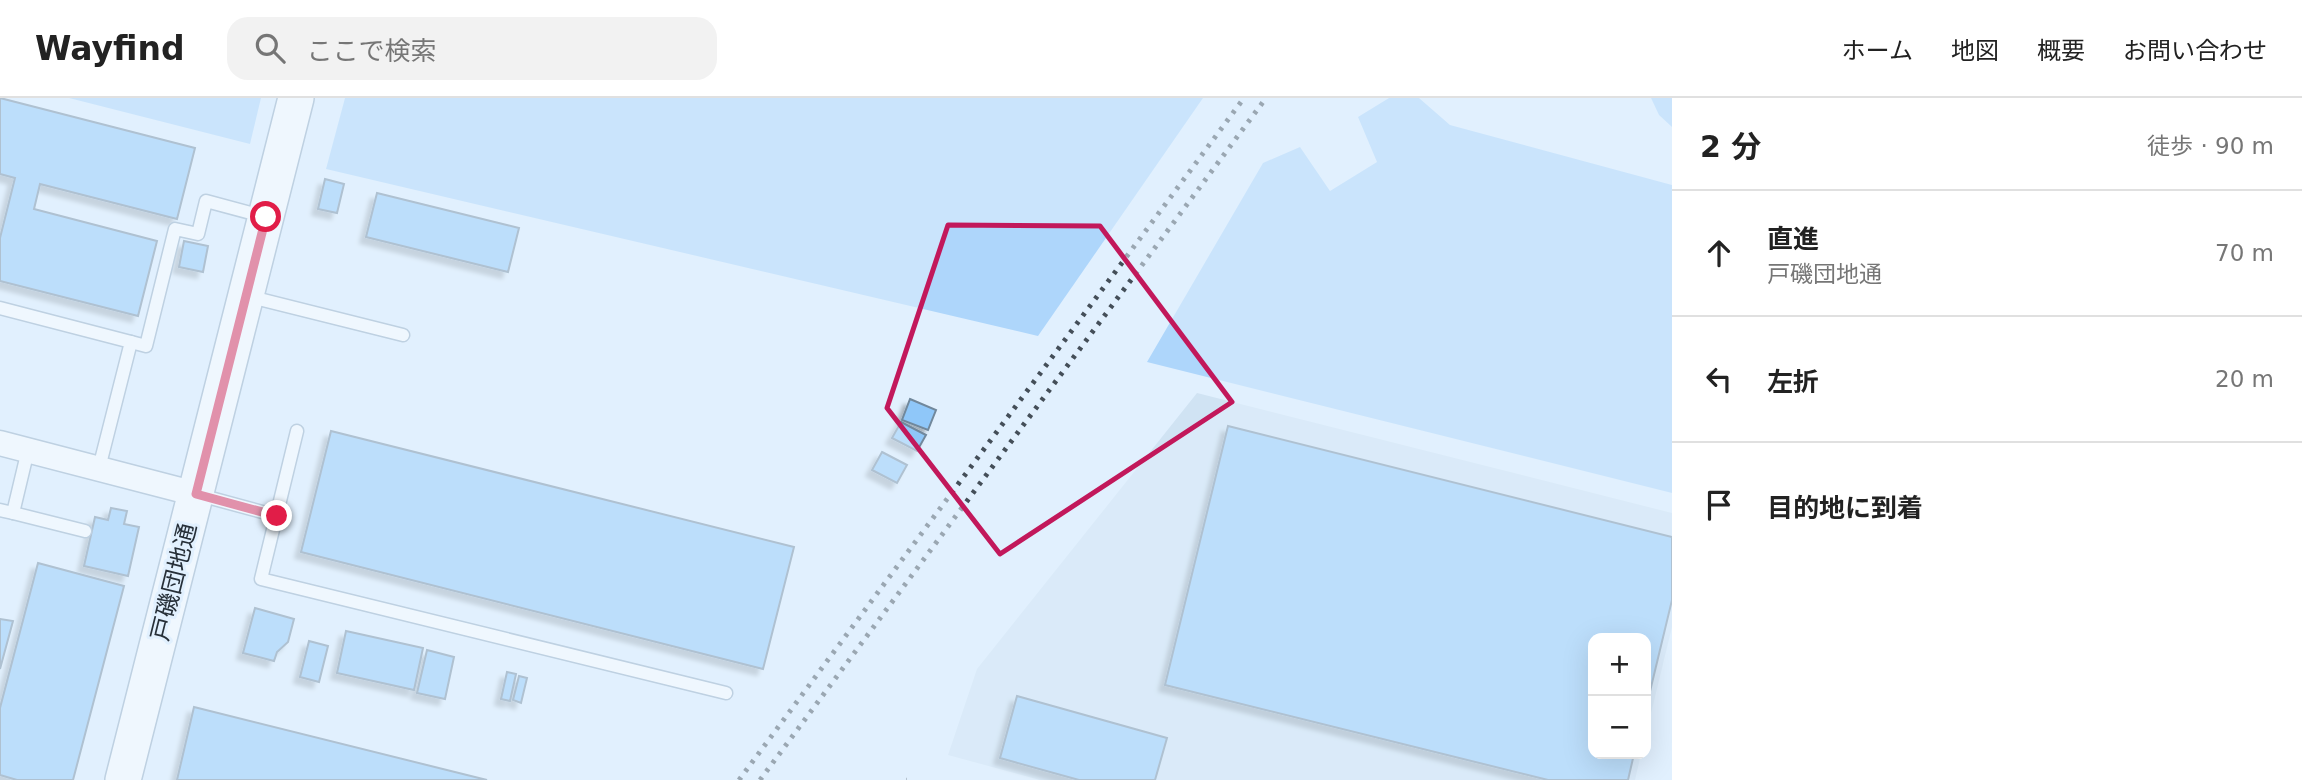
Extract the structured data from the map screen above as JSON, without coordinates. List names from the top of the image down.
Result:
{
  "streets": {
    "street": ["戸磯団地通"]
  },
  "page": {
    "header": "Wayfind",
    "search": "ここで検索",
    "nav": [
      "ホーム",
      "地図",
      "概要",
      "お問い合わせ"
    ],
    "heading": ["2 分", "徒歩 · 90 m"],
    "list": [
      ["直進", "戸磯団地通", "70 m"],
      ["左折", "20 m"],
      "目的地に到着"
    ],
    "map_buttons": ["+", "−"]
  }
}
